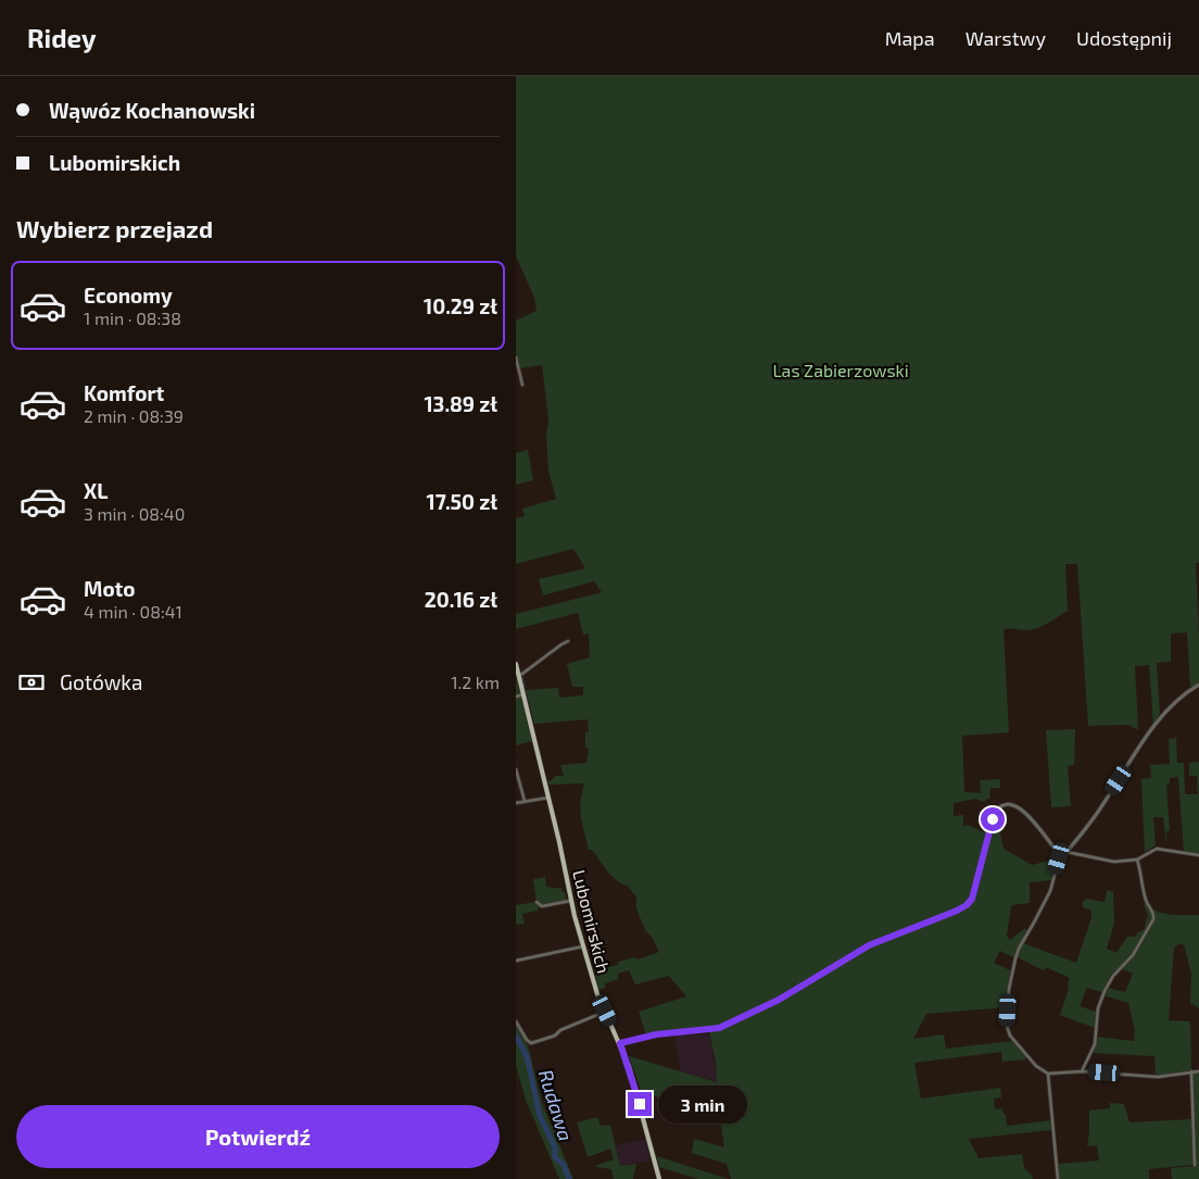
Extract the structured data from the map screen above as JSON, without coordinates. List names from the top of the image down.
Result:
{
  "streets": {
    "main road": ["Lubomirskich"]
  },
  "water": ["Rudawa"],
  "parks": ["Las Zabierzowski"],
  "page": {
    "header": "Ridey",
    "nav": ["Mapa", "Warstwy", "Udostępnij"],
    "banner": ["Wąwóz Kochanowski", "Lubomirskich"],
    "heading": "Wybierz przejazd",
    "list": [
      {
        "name": "Economy",
        "note": "1 min · 08:38",
        "value": "10.29 zł"
      },
      {
        "name": "Komfort",
        "note": "2 min · 08:39",
        "value": "13.89 zł"
      },
      {
        "name": "XL",
        "note": "3 min · 08:40",
        "value": "17.50 zł"
      },
      {
        "name": "Moto",
        "note": "4 min · 08:41",
        "value": "20.16 zł"
      }
    ],
    "pay": ["Gotówka", "1.2 km"],
    "bubble": "3 min",
    "buttons": "Potwierdź"
  }
}
